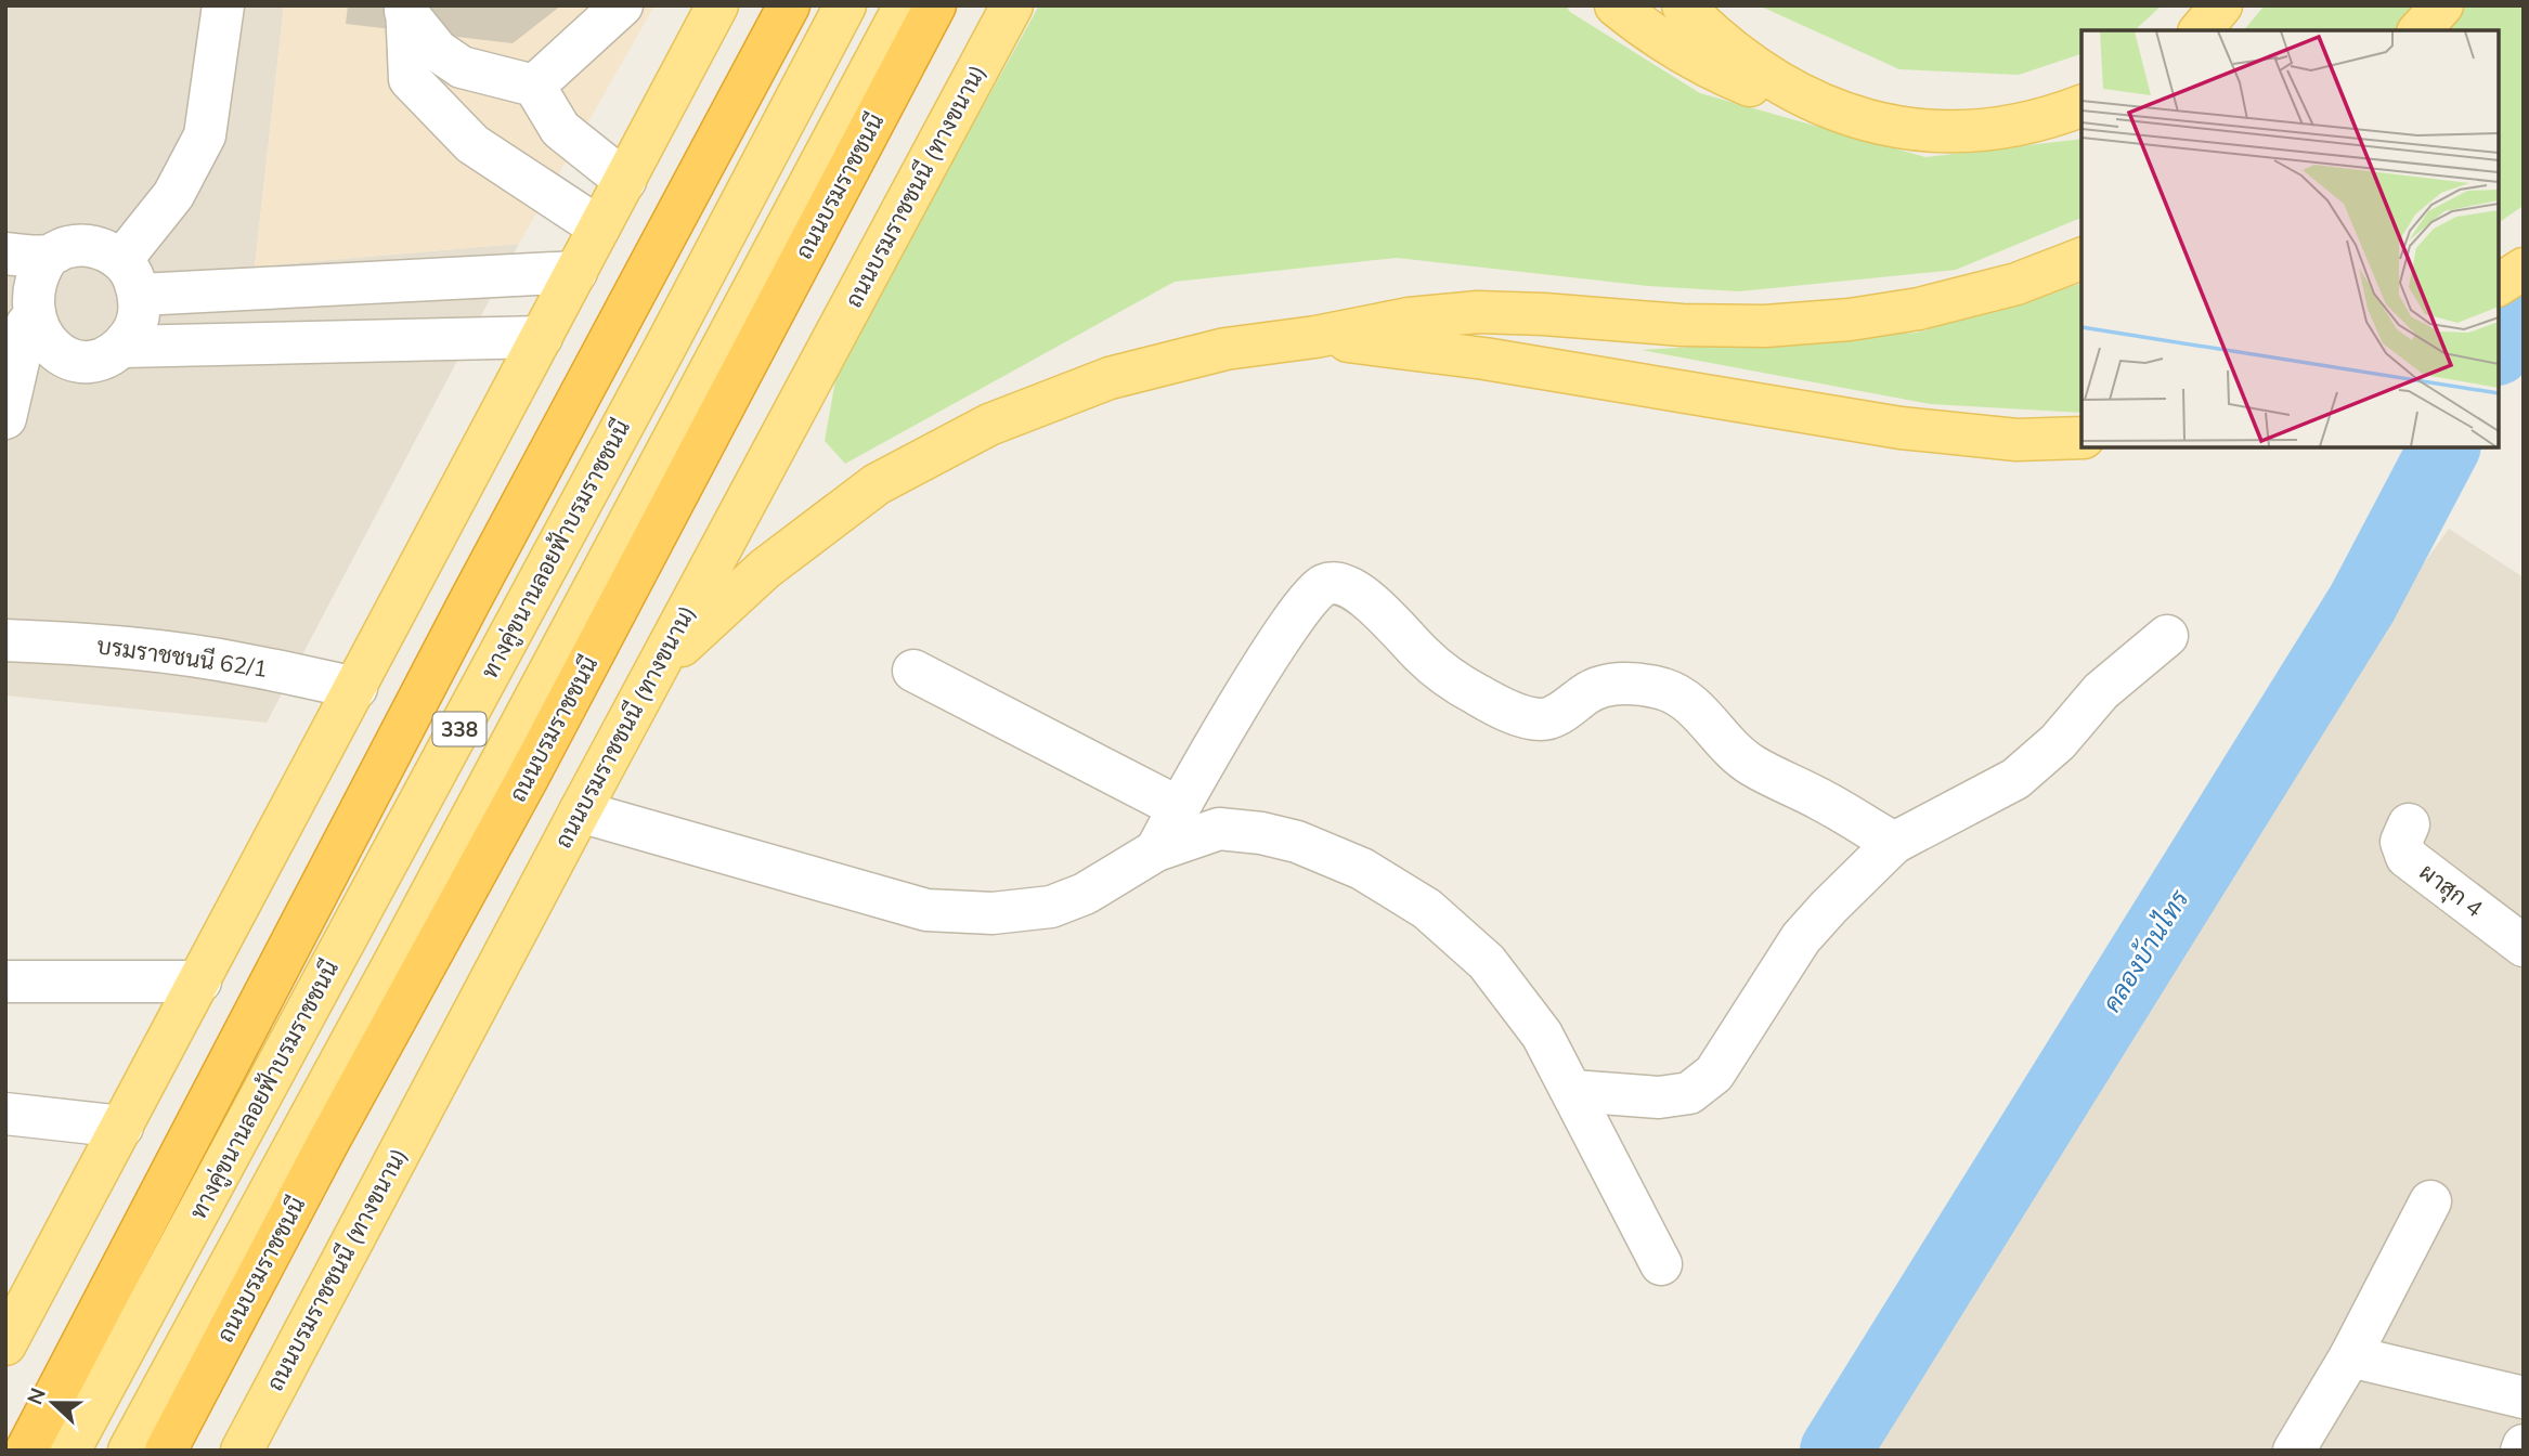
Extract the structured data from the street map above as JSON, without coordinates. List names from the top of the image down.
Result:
{
  "streets": {
    "highway": ["ถนนบรมราชชนนี", "338"],
    "main road": ["ถนนบรมราชชนนี (ทางขนาน)", "ทางคู่ขนานลอยฟ้าบรมราชชนนี"],
    "street": ["บรมราชชนนี 62/1", "ผาสุก 4"]
  },
  "water": ["คลองบ้านไทร"],
  "north": "left"
}
